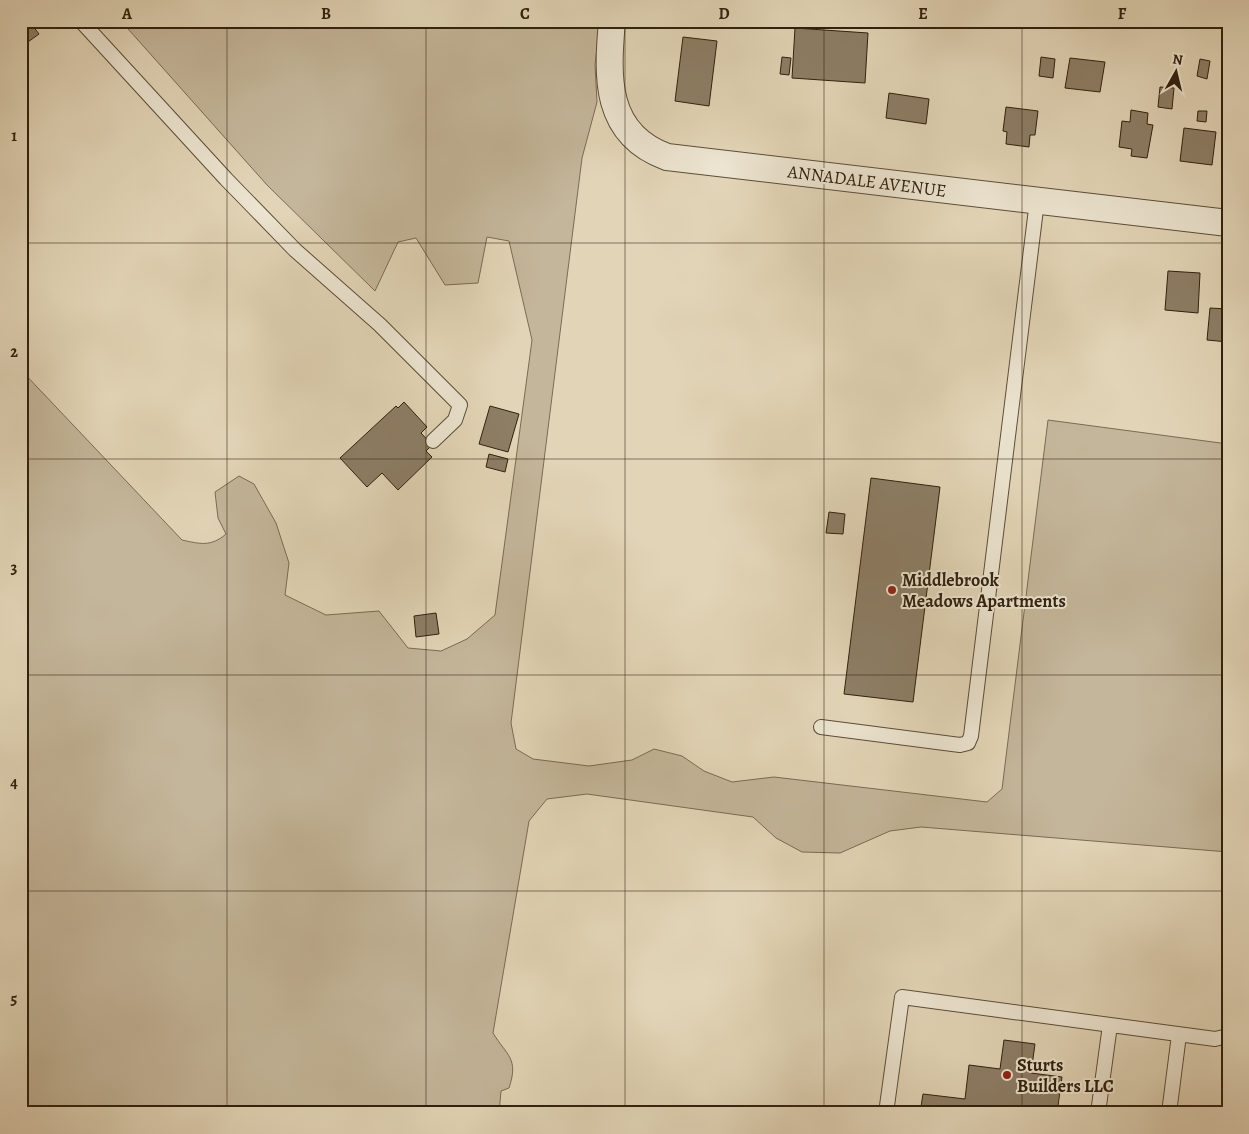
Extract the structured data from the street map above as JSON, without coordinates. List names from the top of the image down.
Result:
{
  "streets": {
    "street": ["ANNADALE AVENUE"]
  },
  "places": ["Middlebrook Meadows Apartments", "Sturts Builders LLC"],
  "north": "top",
  "grid": {
    "columns": [
      "A",
      "B",
      "C",
      "D",
      "E",
      "F"
    ],
    "rows": [
      "1",
      "2",
      "3",
      "4",
      "5"
    ]
  }
}
